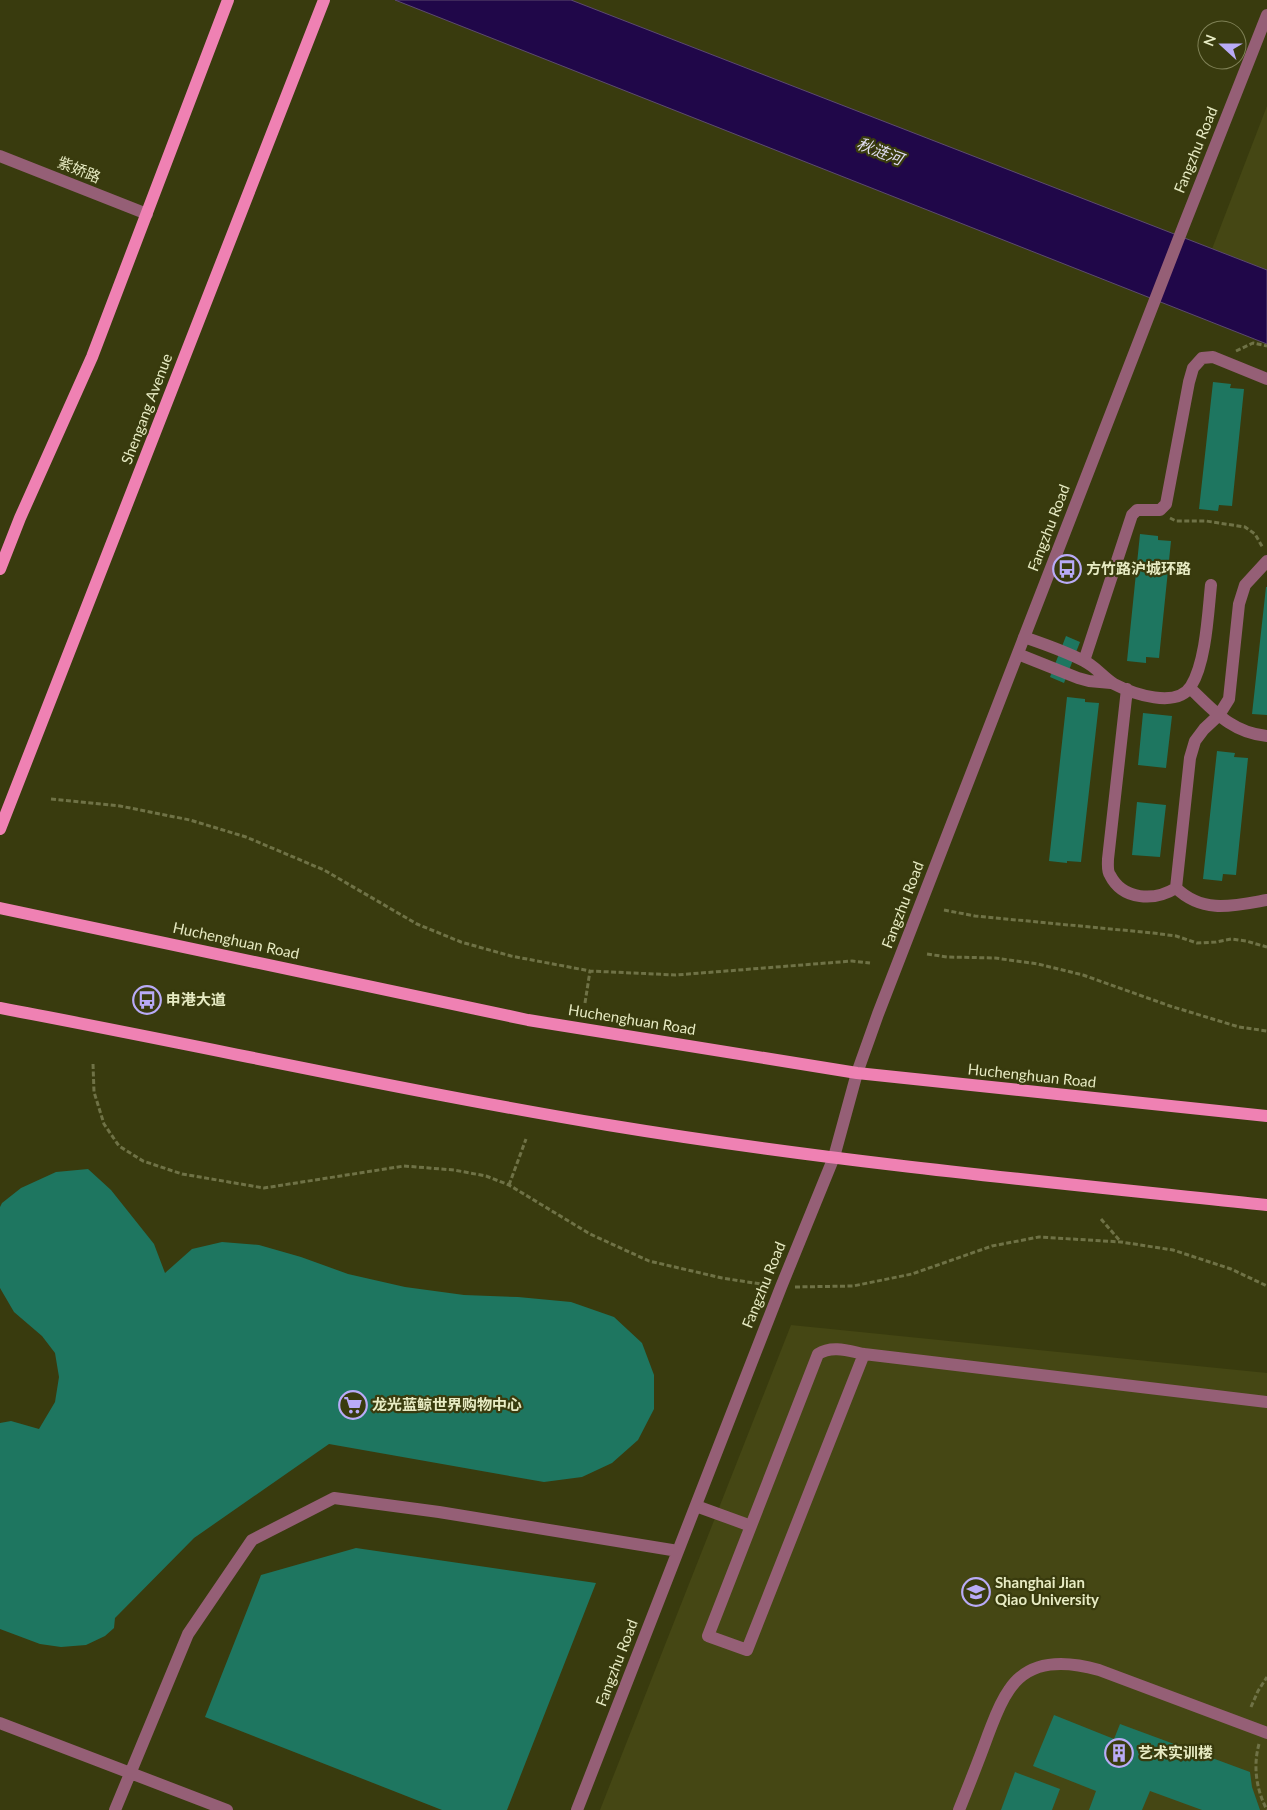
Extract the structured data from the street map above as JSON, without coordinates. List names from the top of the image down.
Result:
{
  "streets": {
    "main road": ["Shengang Avenue", "Huchenghuan Road"],
    "street": ["Fangzhu Road", "紫娇路"]
  },
  "crossings": [
    ["Fangzhu Road", "Huchenghuan Road"]
  ],
  "water": ["秋涟河"],
  "places": {
    "bus stop": ["方竹路沪城环路", "申港大道"],
    "supermarket": ["龙光蓝鲸世界购物中心"],
    "school or university": ["Shanghai Jian Qiao University"],
    "building": ["艺术实训楼"]
  },
  "north": "left"
}
